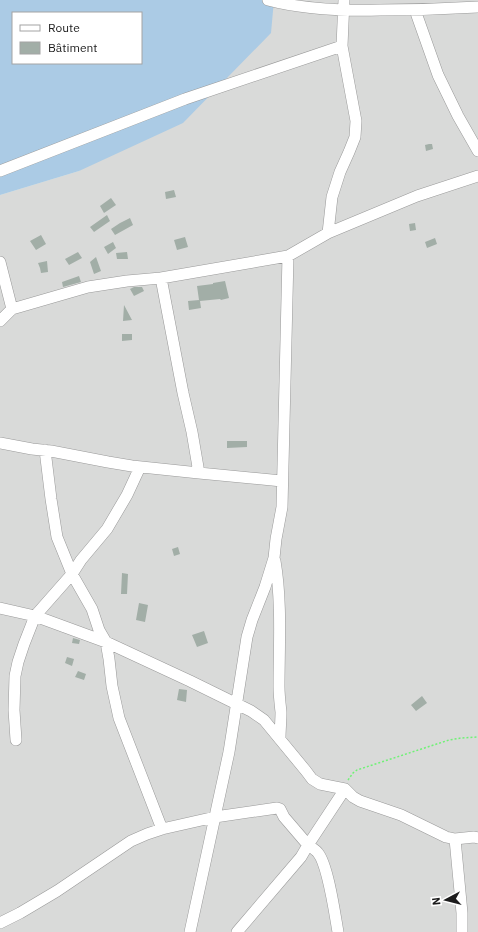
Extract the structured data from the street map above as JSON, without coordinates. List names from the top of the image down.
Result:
{
  "legend": ["Route", "Bâtiment"],
  "north": "left"
}
